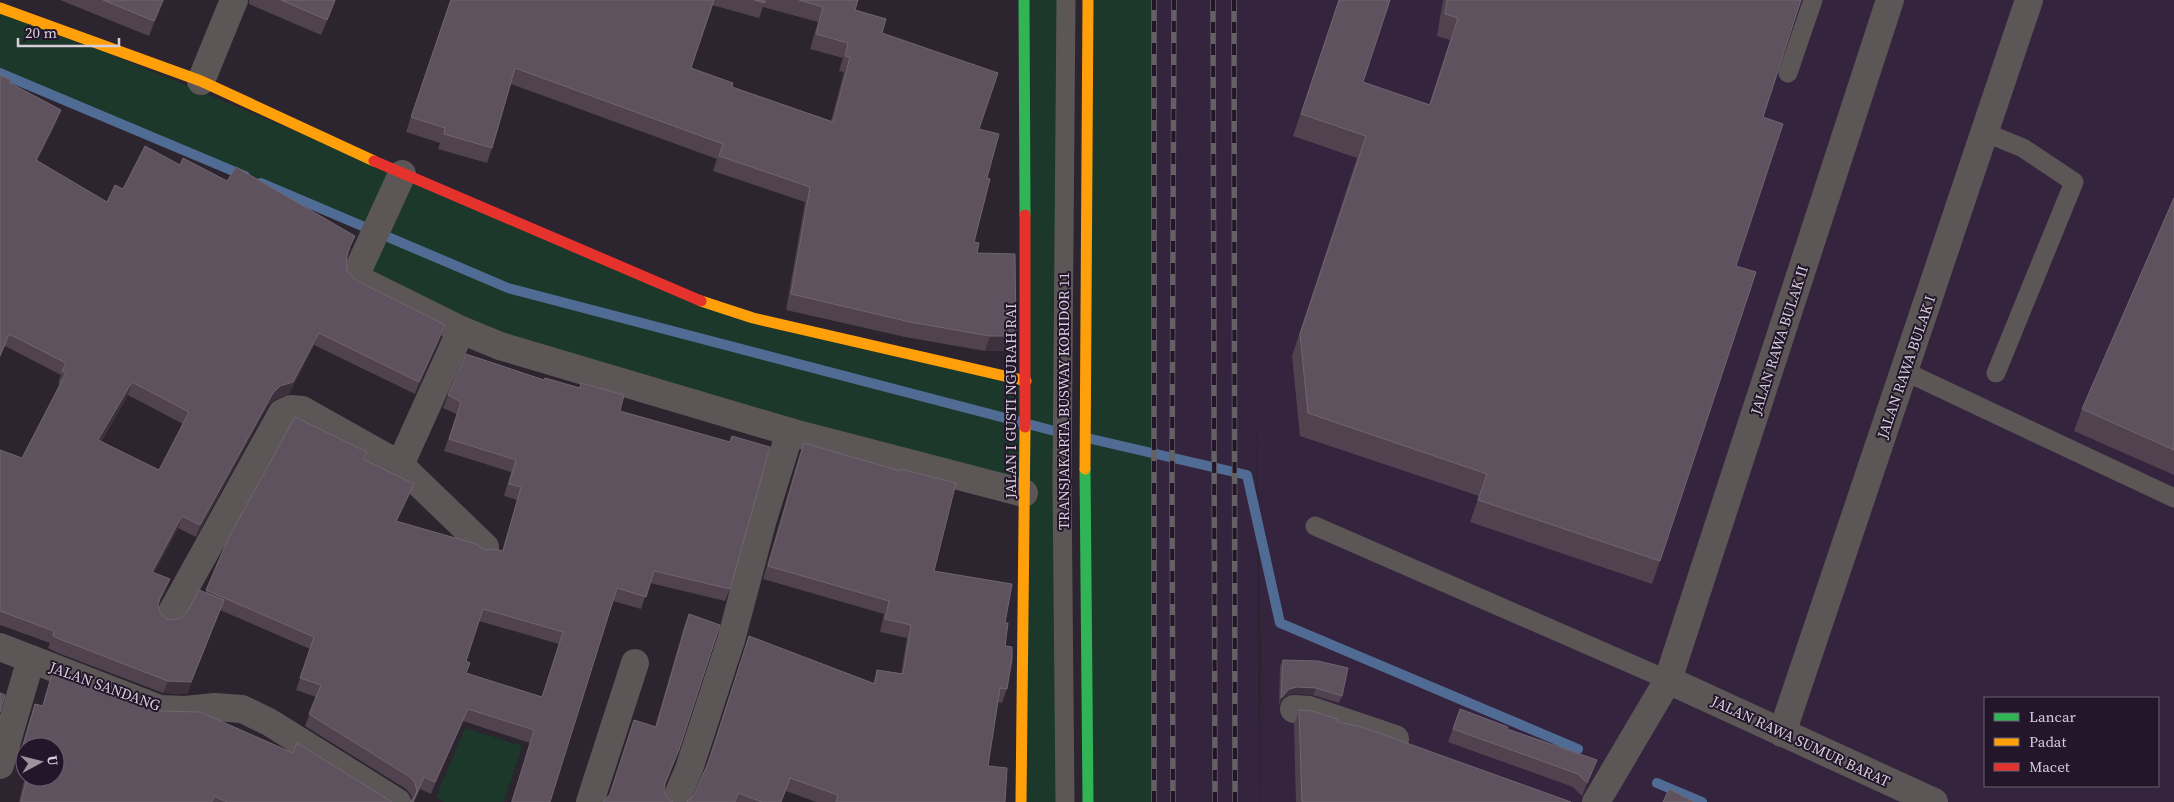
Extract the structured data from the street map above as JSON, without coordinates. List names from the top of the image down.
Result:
{
  "streets": {
    "main road": ["JALAN I GUSTI NGURAH RAI"],
    "street": [
      "JALAN RAWA BULAK II",
      "JALAN RAWA BULAK I",
      "JALAN SANDANG",
      "JALAN RAWA SUMUR BARAT"
    ],
    "lane": ["TRANSJAKARTA BUSWAY KORIDOR 11"]
  },
  "crossings": [
    ["JALAN RAWA BULAK II", "JALAN RAWA SUMUR BARAT"],
    ["JALAN RAWA BULAK I", "JALAN RAWA SUMUR BARAT"]
  ],
  "legend": ["Lancar", "Padat", "Macet"],
  "scale_bar": "20 m",
  "north": "right"
}
